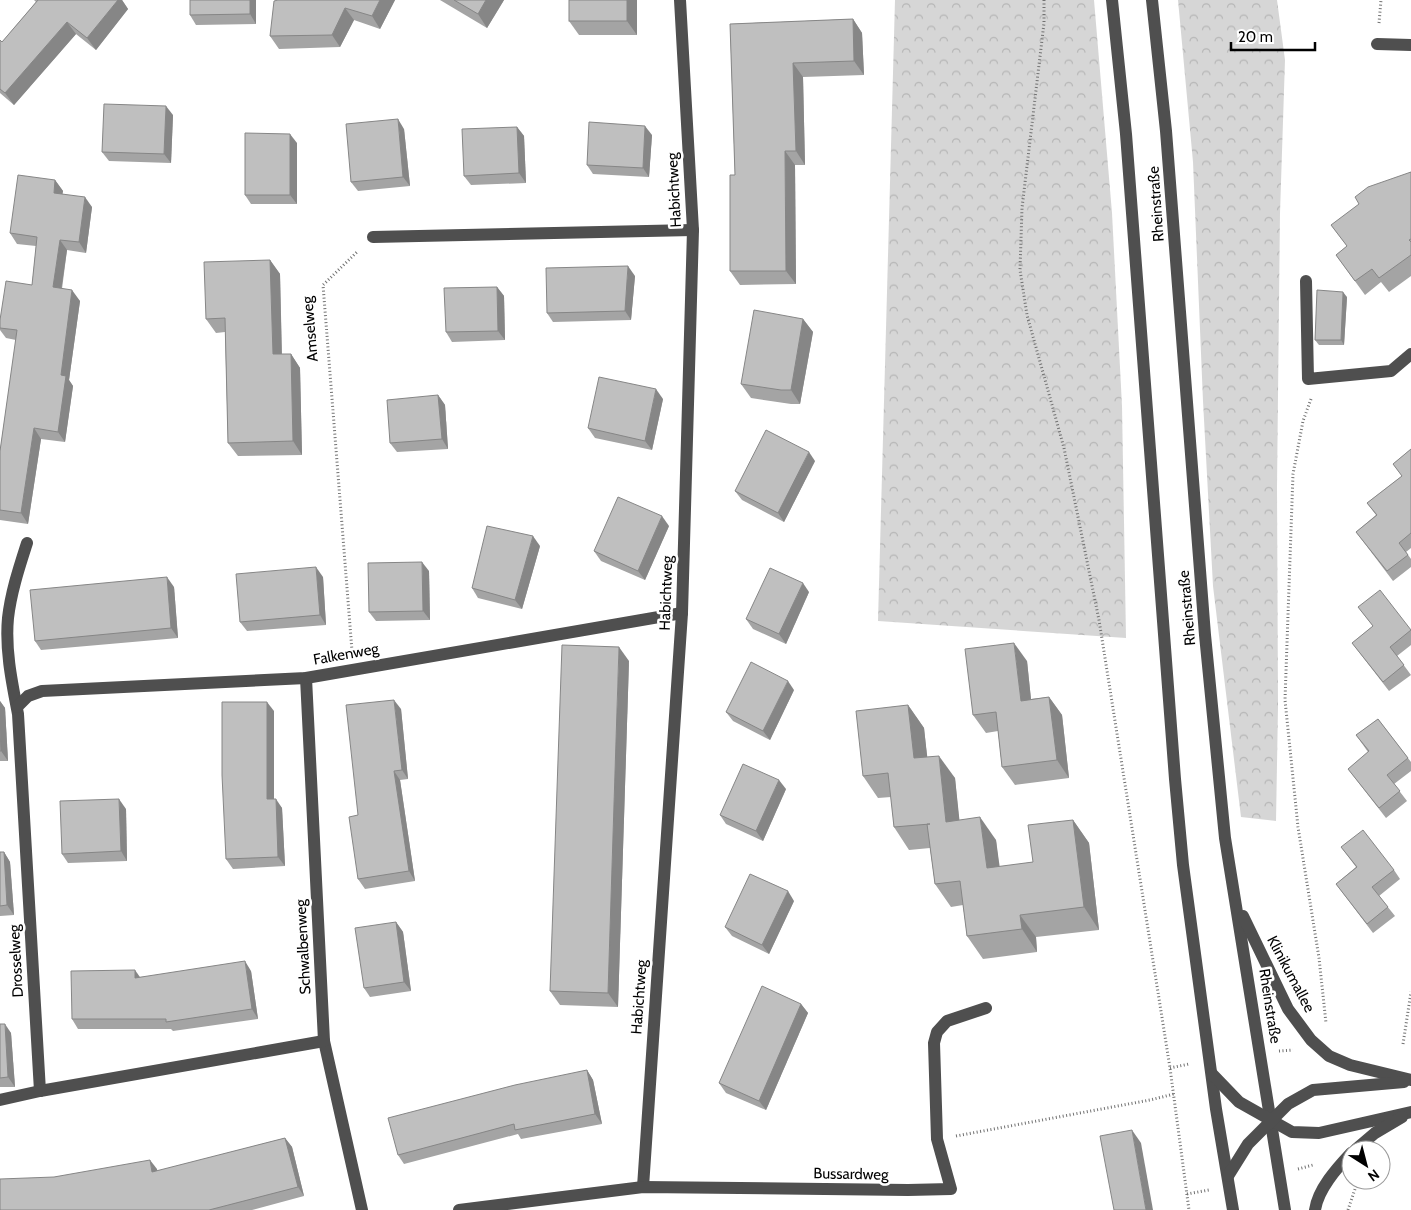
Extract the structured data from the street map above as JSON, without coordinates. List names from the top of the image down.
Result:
{
  "streets": {
    "street": [
      "Habichtweg",
      "Rheinstraße",
      "Falkenweg",
      "Schwalbenweg",
      "Drosselweg",
      "Klinikumallee",
      "Bussardweg"
    ],
    "path": ["Amselweg"]
  },
  "crossings": [
    ["Habichtweg", "Falkenweg"],
    ["Habichtweg", "Bussardweg"],
    ["Rheinstraße", "Klinikumallee"],
    ["Amselweg", "Falkenweg"],
    ["Falkenweg", "Schwalbenweg"],
    ["Falkenweg", "Drosselweg"]
  ],
  "scale_bar": "20 m",
  "north": "bottom right"
}
